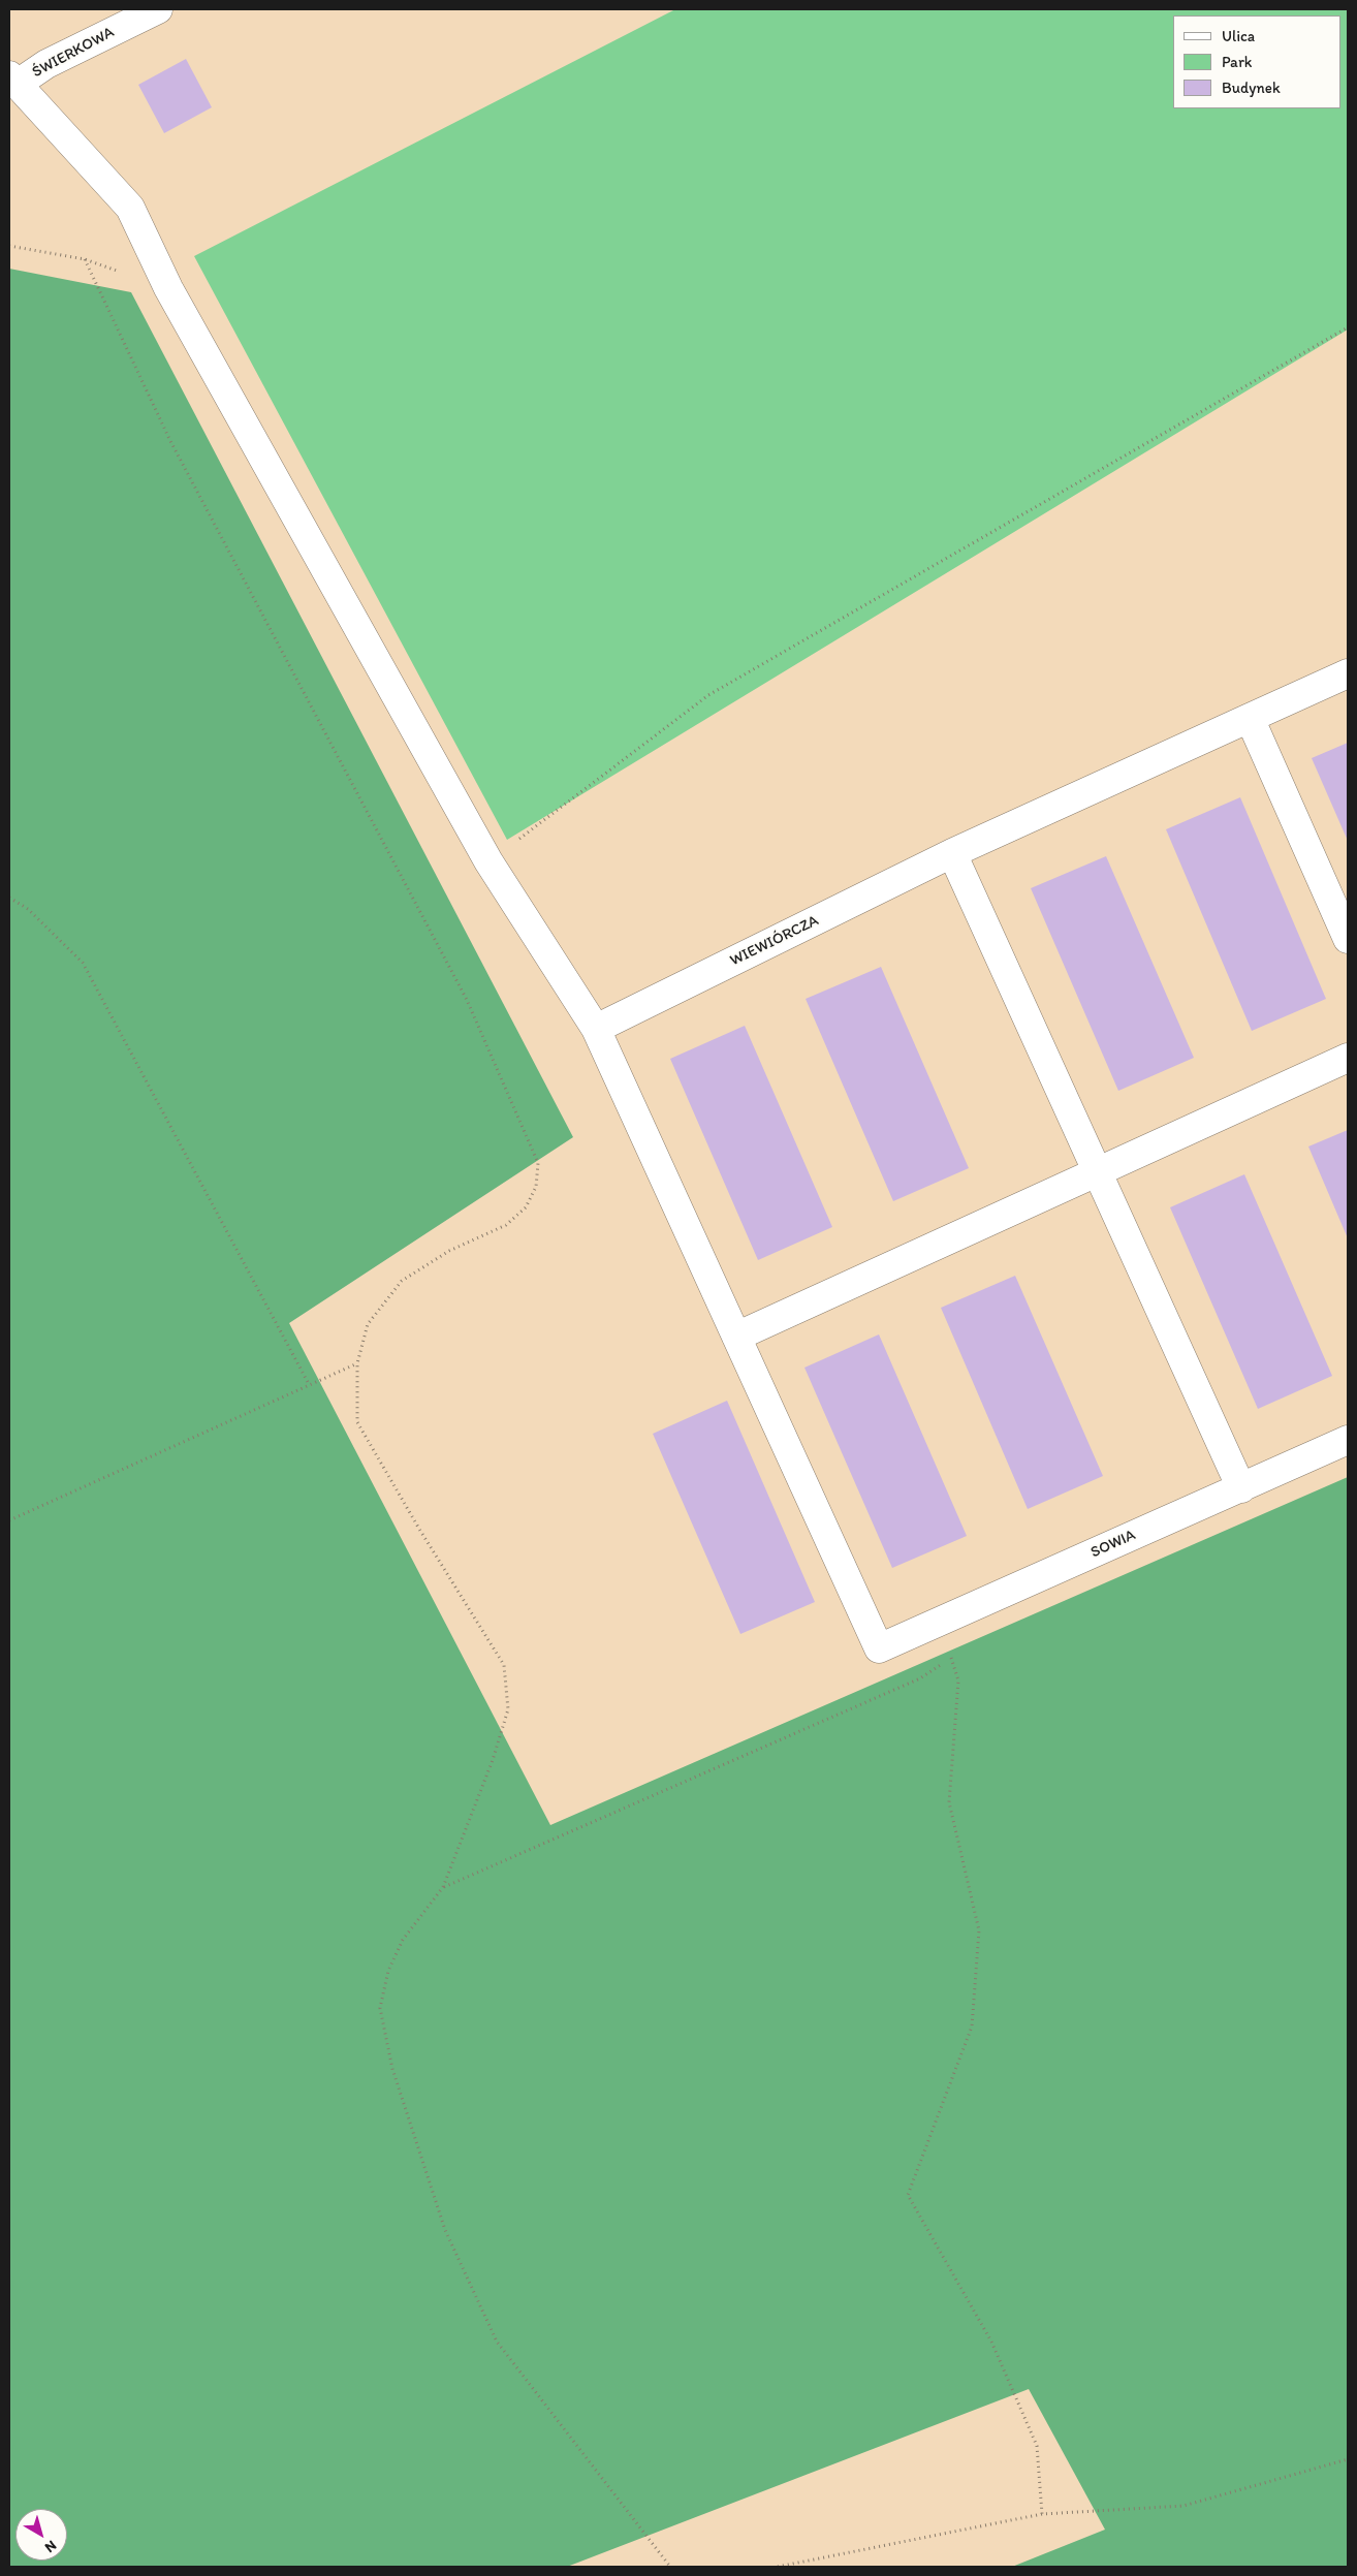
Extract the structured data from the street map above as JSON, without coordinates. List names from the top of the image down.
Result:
{
  "streets": {
    "street": ["ŚWIERKOWA", "WIEWIÓRCZA", "SOWIA"]
  },
  "legend": ["Ulica", "Park", "Budynek"],
  "north": "bottom right"
}
